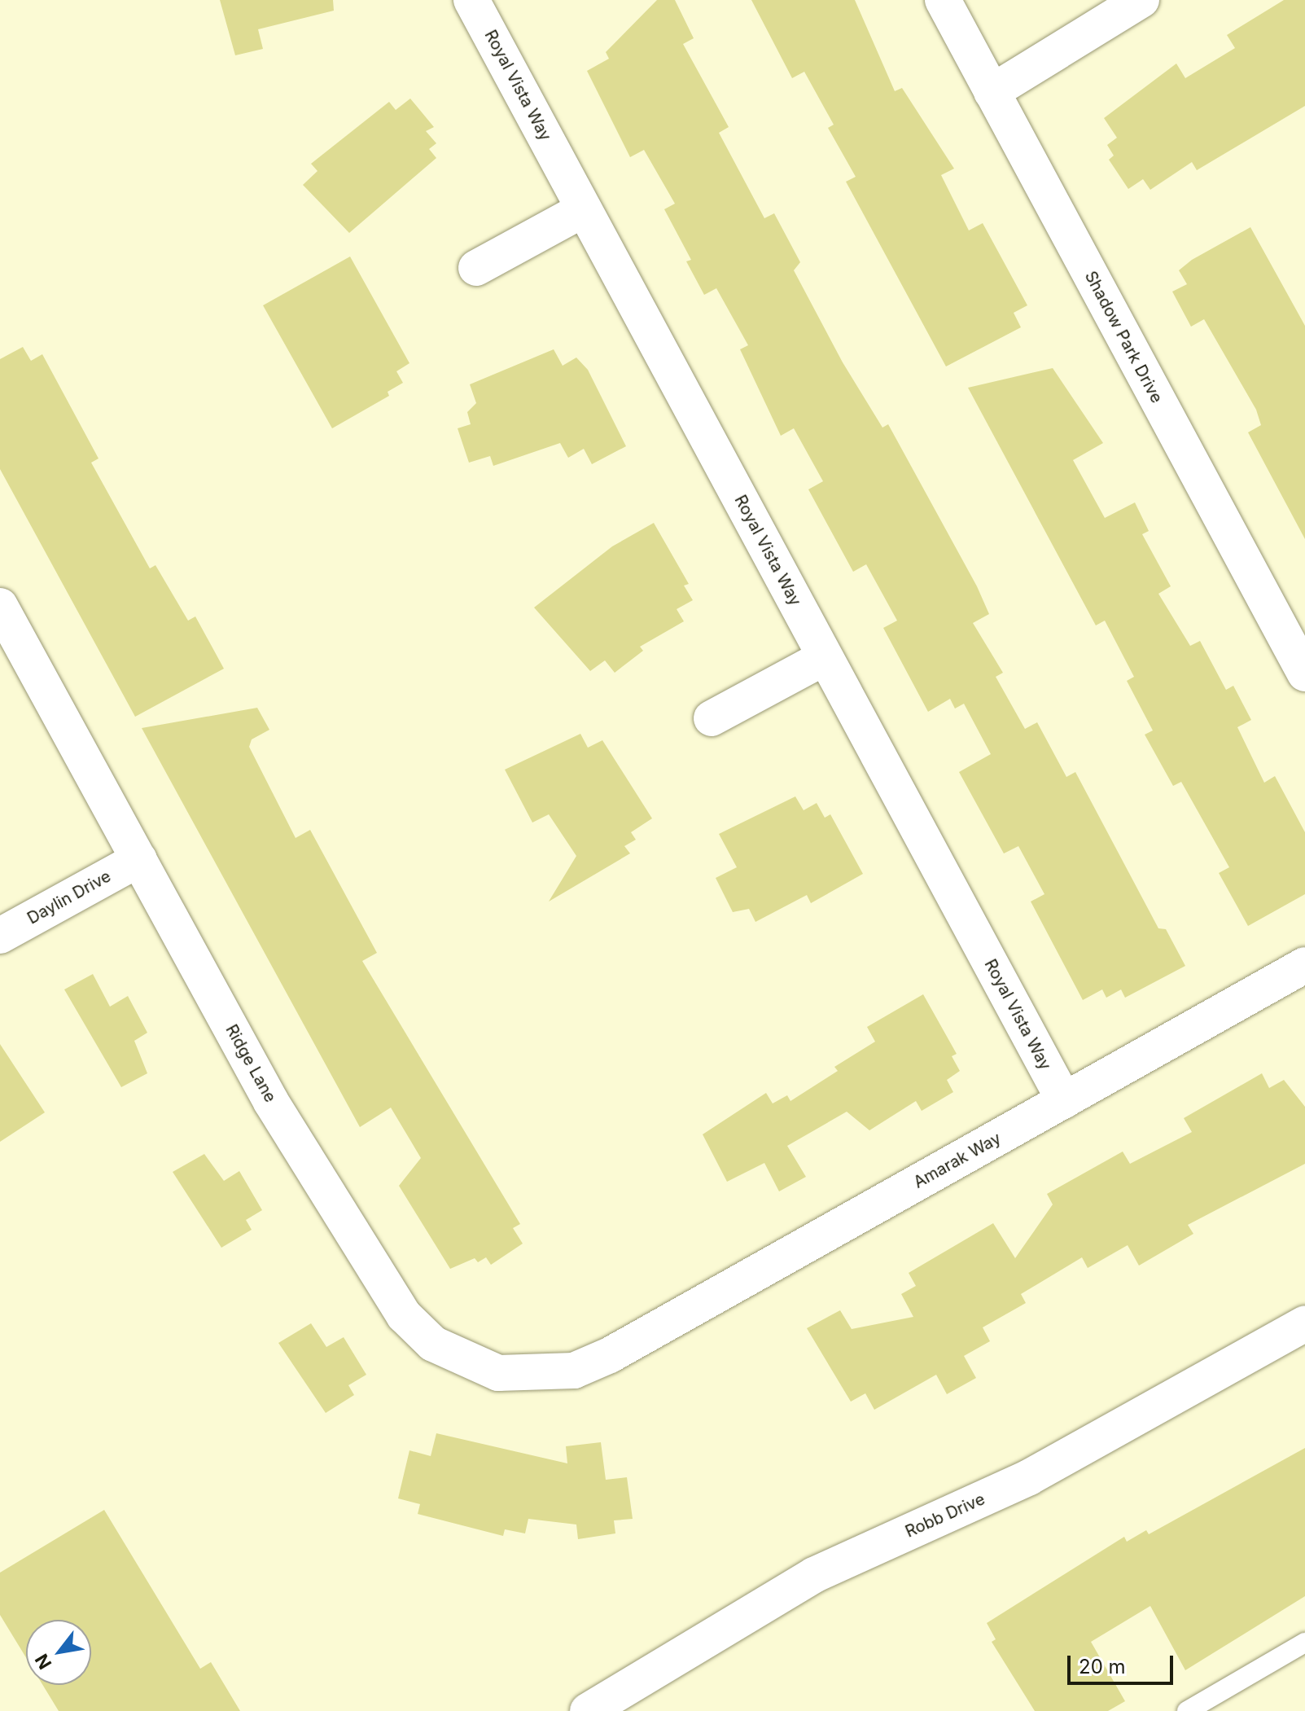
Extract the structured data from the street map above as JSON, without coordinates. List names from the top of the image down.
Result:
{
  "streets": {
    "street": [
      "Royal Vista Way",
      "Shadow Park Drive",
      "Daylin Drive",
      "Ridge Lane",
      "Amarak Way",
      "Robb Drive"
    ]
  },
  "crossings": [
    ["Royal Vista Way", "Amarak Way"],
    ["Daylin Drive", "Ridge Lane"],
    ["Ridge Lane", "Amarak Way"]
  ],
  "scale_bar": "20 m",
  "north": "bottom left"
}
